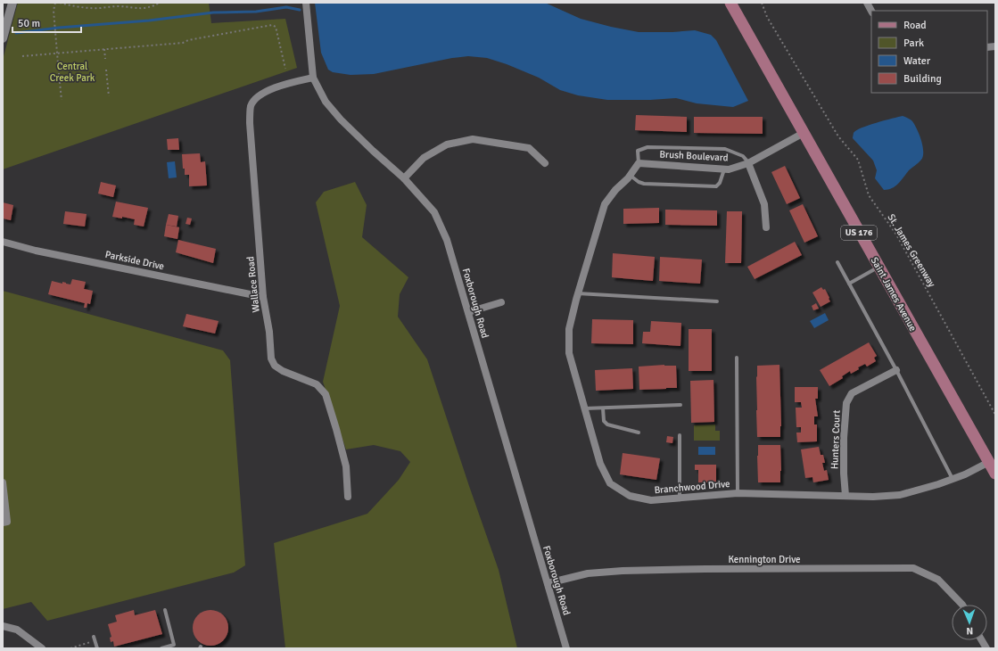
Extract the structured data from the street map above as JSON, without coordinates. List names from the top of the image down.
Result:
{
  "streets": {
    "main road": ["US 176", "Saint James Avenue"],
    "street": [
      "Brush Boulevard",
      "Parkside Drive",
      "Wallace Road",
      "Foxborough Road",
      "Hunters Court",
      "Branchwood Drive",
      "Kennington Drive"
    ],
    "path": ["St. James Greenway"]
  },
  "crossings": [
    ["Brush Boulevard", "Saint James Avenue"],
    ["Brush Boulevard", "Branchwood Drive"],
    ["Parkside Drive", "Wallace Road"],
    ["Wallace Road", "Foxborough Road"],
    ["Saint James Avenue", "Branchwood Drive"],
    ["Foxborough Road", "Kennington Drive"],
    ["Hunters Court", "Branchwood Drive"]
  ],
  "parks": ["Central Creek Park"],
  "legend": [
    "Road",
    "Park",
    "Water",
    "Building"
  ],
  "scale_bar": "50 m",
  "north": "bottom"
}
